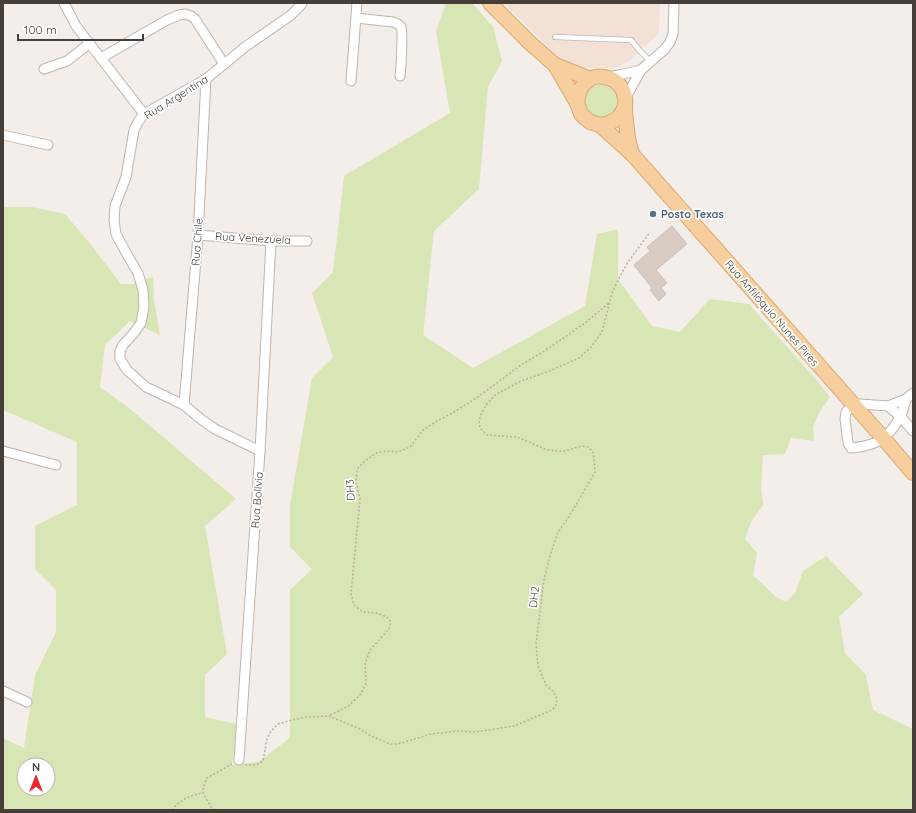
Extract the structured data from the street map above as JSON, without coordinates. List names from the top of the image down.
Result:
{
  "streets": {
    "main road": ["Rua Anfilóquio Nunes Pires"],
    "street": [
      "Rua Argentina",
      "Rua Venezuela",
      "Rua Chile",
      "Rua Bolívia"
    ],
    "path": ["DH3", "DH2"]
  },
  "crossings": [
    ["Rua Argentina", "Rua Chile"],
    ["Rua Argentina", "Rua Bolívia"],
    ["Rua Venezuela", "Rua Chile"],
    ["Rua Venezuela", "Rua Bolívia"],
    ["DH3", "DH2"],
    ["Rua Bolívia", "DH2"]
  ],
  "places": ["Posto Texas"],
  "scale_bar": "100 m",
  "north": "top"
}
